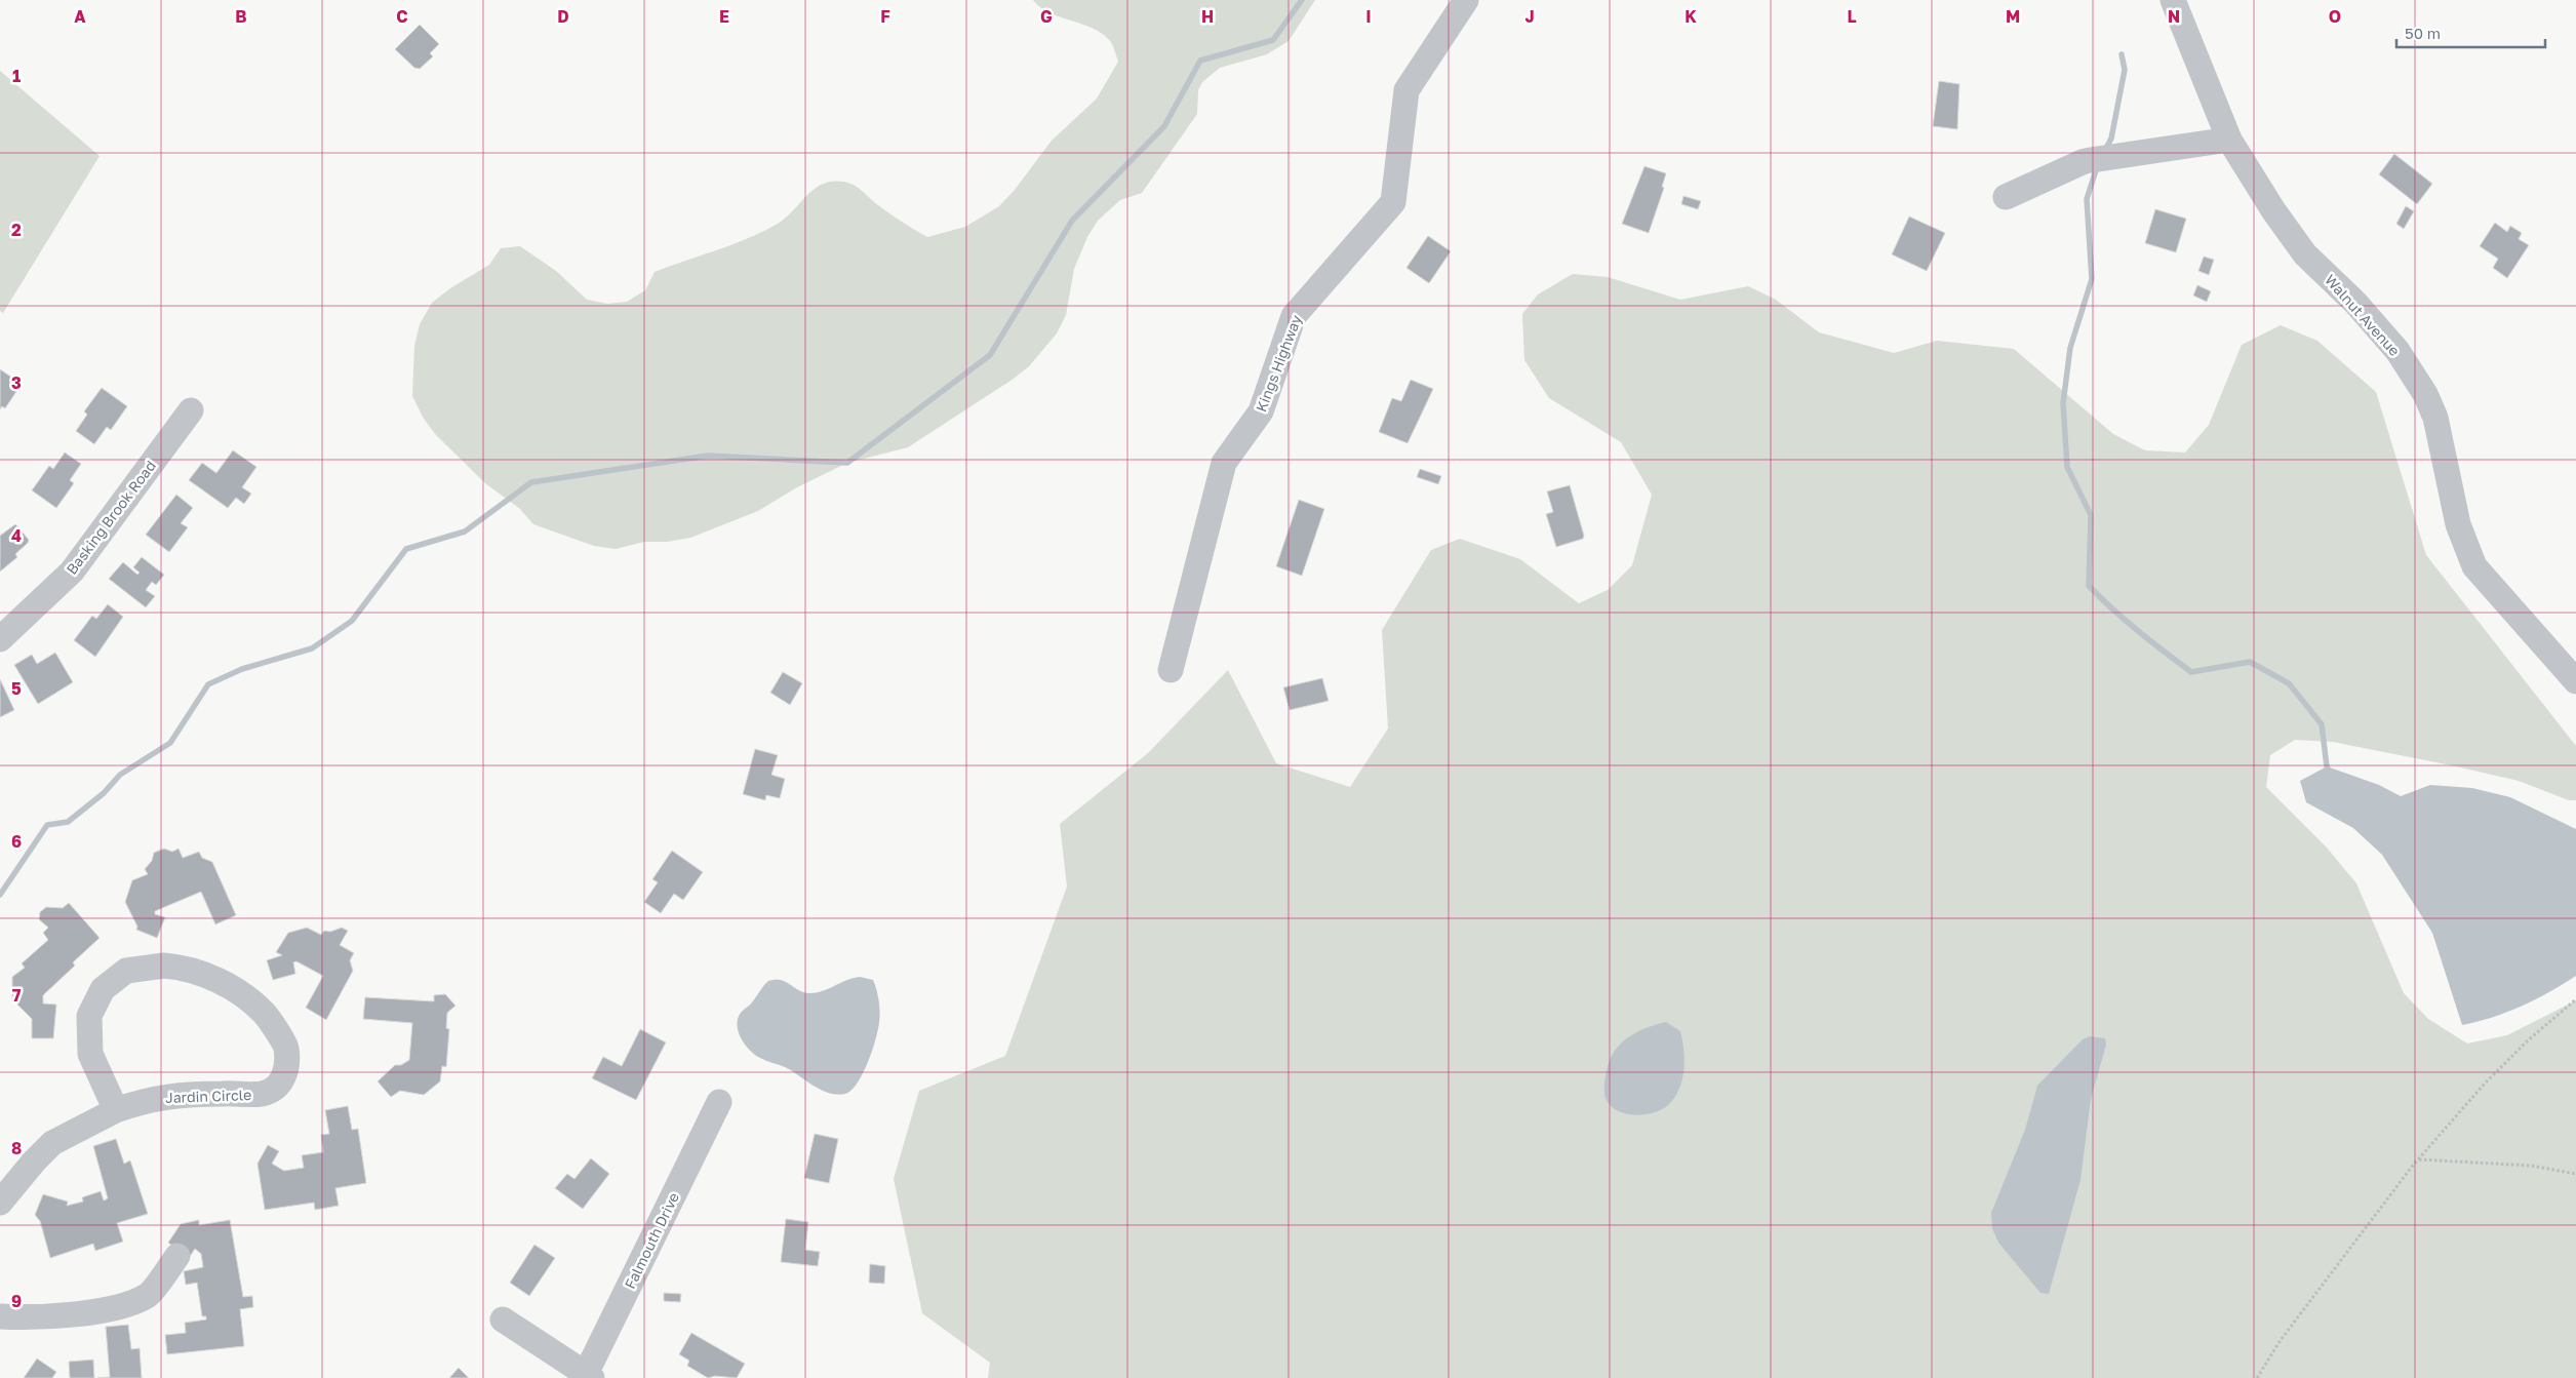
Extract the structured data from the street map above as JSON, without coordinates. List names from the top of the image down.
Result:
{
  "streets": {
    "street": [
      "Walnut Avenue",
      "Kings Highway",
      "Basking Brook Road",
      "Jardin Circle",
      "Falmouth Drive"
    ]
  },
  "scale_bar": "50 m",
  "grid": {
    "columns": [
      "A",
      "B",
      "C",
      "D",
      "E",
      "F",
      "G",
      "H",
      "I",
      "J",
      "K",
      "L",
      "M",
      "N",
      "O"
    ],
    "rows": [
      "1",
      "2",
      "3",
      "4",
      "5",
      "6",
      "7",
      "8",
      "9"
    ]
  }
}
